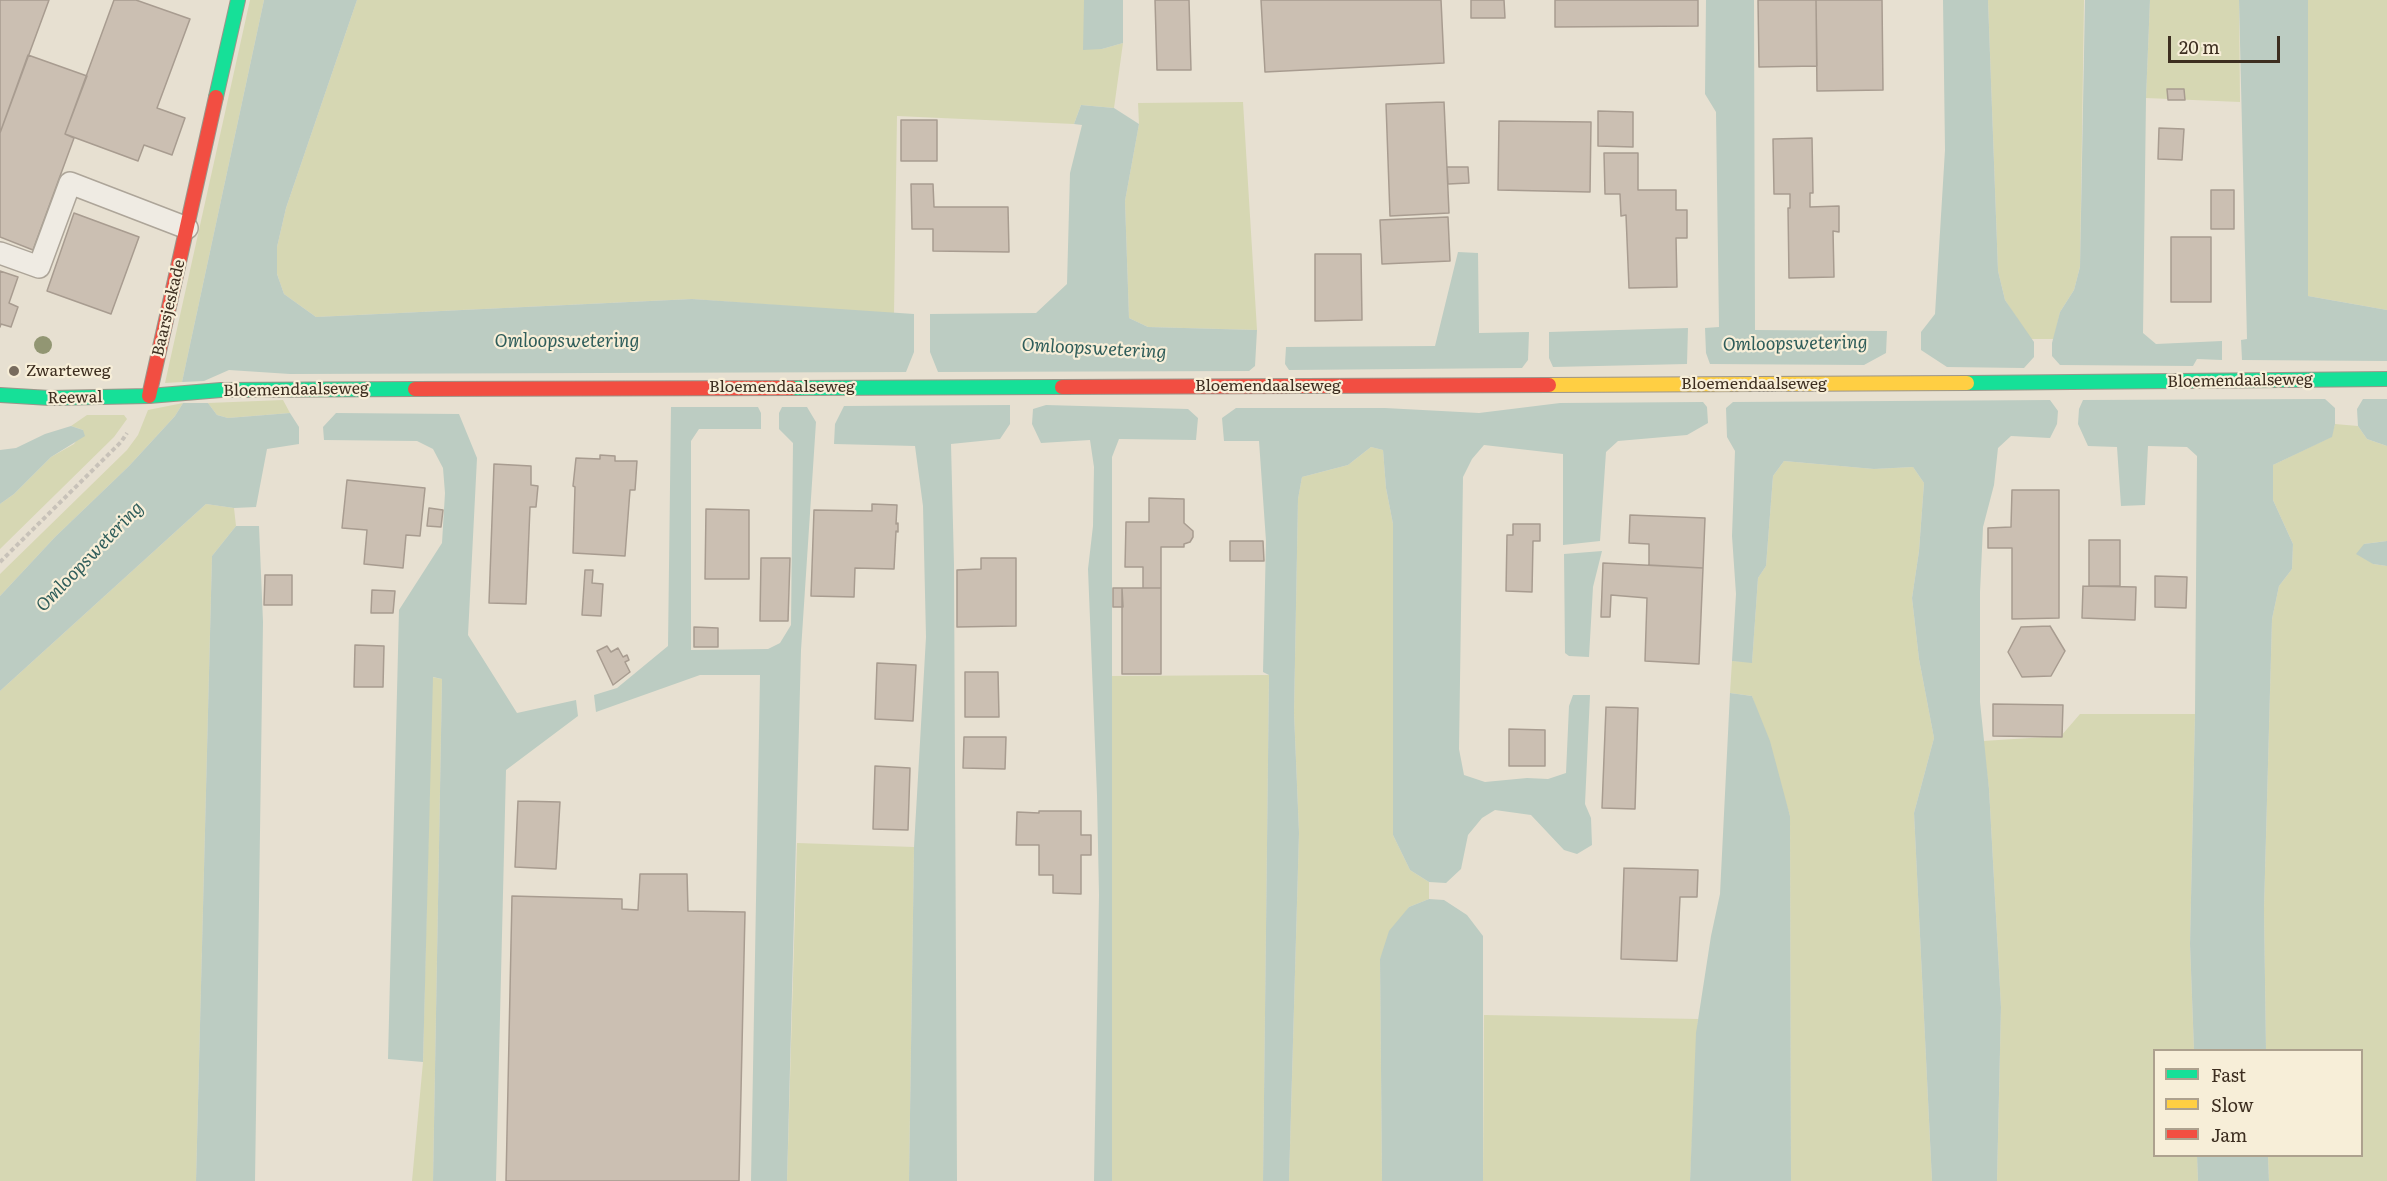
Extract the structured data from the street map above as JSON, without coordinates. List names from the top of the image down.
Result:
{
  "streets": {
    "street": ["Baarsjeskade", "Bloemendaalseweg", "Reewal"]
  },
  "crossings": [
    ["Baarsjeskade", "Bloemendaalseweg"],
    ["Baarsjeskade", "Reewal"],
    ["Bloemendaalseweg", "Reewal"]
  ],
  "water": ["Omloopswetering"],
  "places": ["Zwarteweg"],
  "legend": ["Fast", "Slow", "Jam"],
  "scale_bar": "20 m"
}
